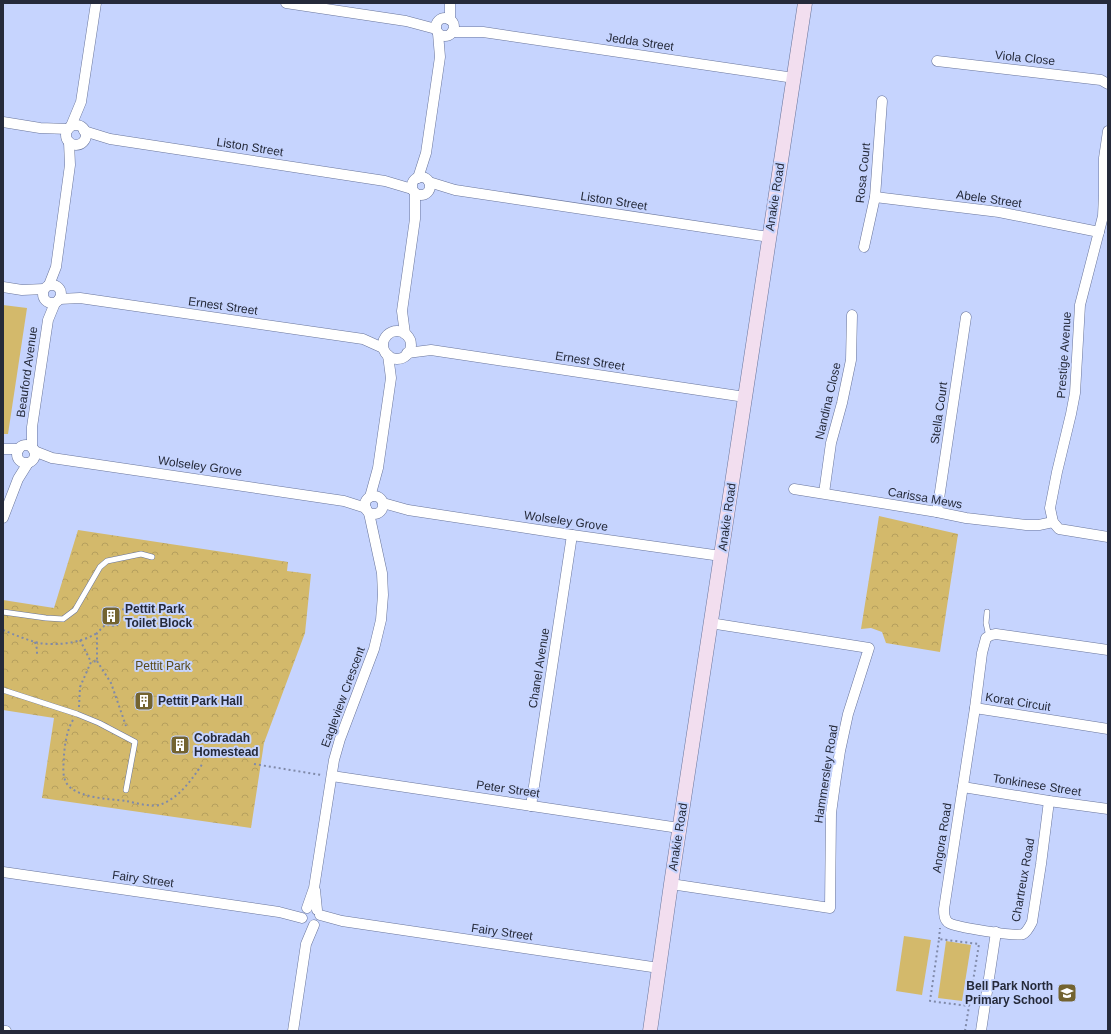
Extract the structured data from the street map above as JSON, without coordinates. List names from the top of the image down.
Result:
{
  "streets": {
    "main road": ["Anakie Road"],
    "street": [
      "Jedda Street",
      "Viola Close",
      "Liston Street",
      "Rosa Court",
      "Abele Street",
      "Ernest Street",
      "Prestige Avenue",
      "Beauford Avenue",
      "Nandina Close",
      "Stella Court",
      "Wolseley Grove",
      "Carissa Mews",
      "Chanel Avenue",
      "Eagleview Crescent",
      "Korat Circuit",
      "Hammersley Road",
      "Tonkinese Street",
      "Peter Street",
      "Angora Road",
      "Fairy Street",
      "Chartreux Road"
    ]
  },
  "crossings": [
    ["Jedda Street", "Anakie Road"],
    ["Liston Street", "Anakie Road"],
    ["Liston Street", "Beauford Avenue"],
    ["Rosa Court", "Abele Street"],
    ["Anakie Road", "Ernest Street"],
    ["Anakie Road", "Wolseley Grove"],
    ["Anakie Road", "Hammersley Road"],
    ["Anakie Road", "Peter Street"],
    ["Anakie Road", "Fairy Street"],
    ["Abele Street", "Prestige Avenue"],
    ["Ernest Street", "Beauford Avenue"],
    ["Ernest Street", "Eagleview Crescent"],
    ["Prestige Avenue", "Carissa Mews"],
    ["Beauford Avenue", "Wolseley Grove"],
    ["Nandina Close", "Carissa Mews"],
    ["Stella Court", "Carissa Mews"],
    ["Wolseley Grove", "Chanel Avenue"],
    ["Wolseley Grove", "Eagleview Crescent"],
    ["Chanel Avenue", "Peter Street"],
    ["Eagleview Crescent", "Peter Street"],
    ["Eagleview Crescent", "Fairy Street"],
    ["Korat Circuit", "Angora Road"],
    ["Tonkinese Street", "Angora Road"],
    ["Tonkinese Street", "Chartreux Road"],
    ["Angora Road", "Chartreux Road"]
  ],
  "parks": ["Pettit Park"],
  "places": {
    "building": ["Pettit Park Toilet Block", "Pettit Park Hall", "Cobradah Homestead"],
    "school or university": ["Bell Park North Primary School"]
  }
}
